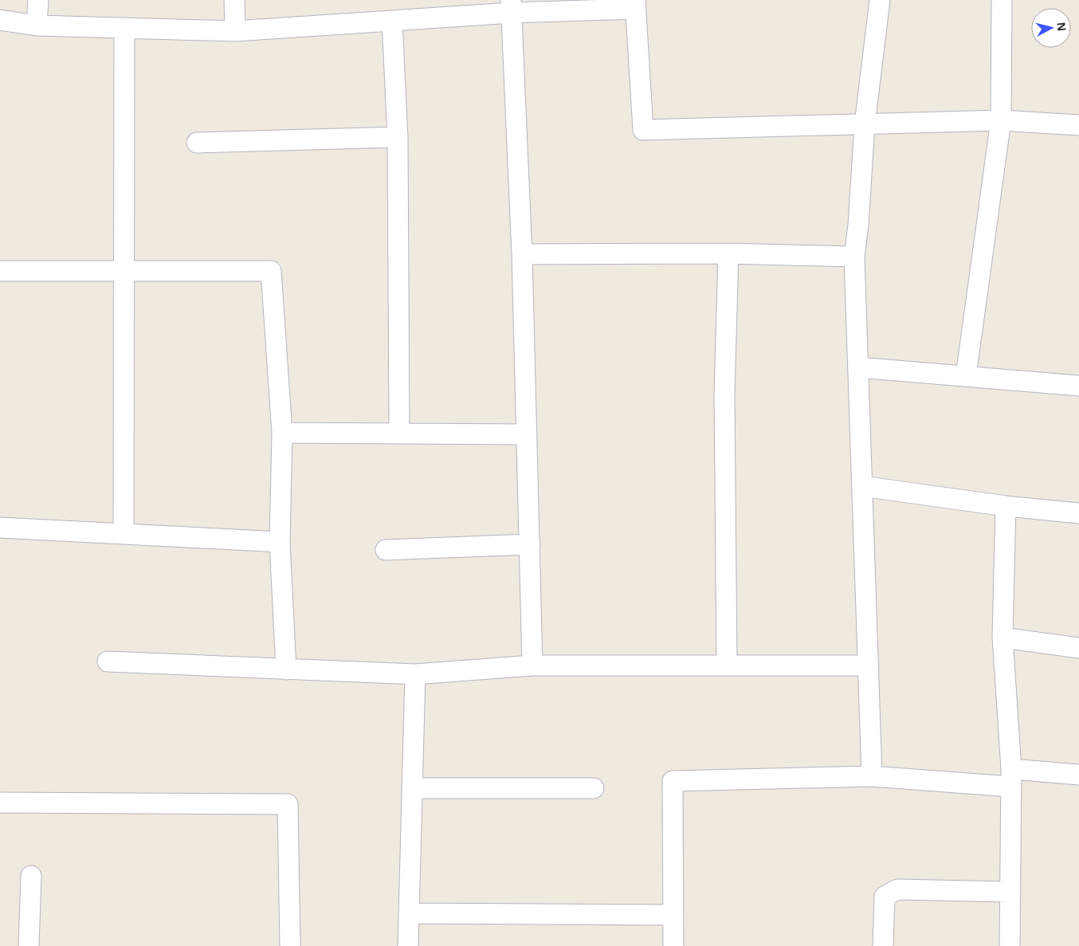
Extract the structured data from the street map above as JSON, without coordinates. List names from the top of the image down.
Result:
{
  "north": "right"
}
